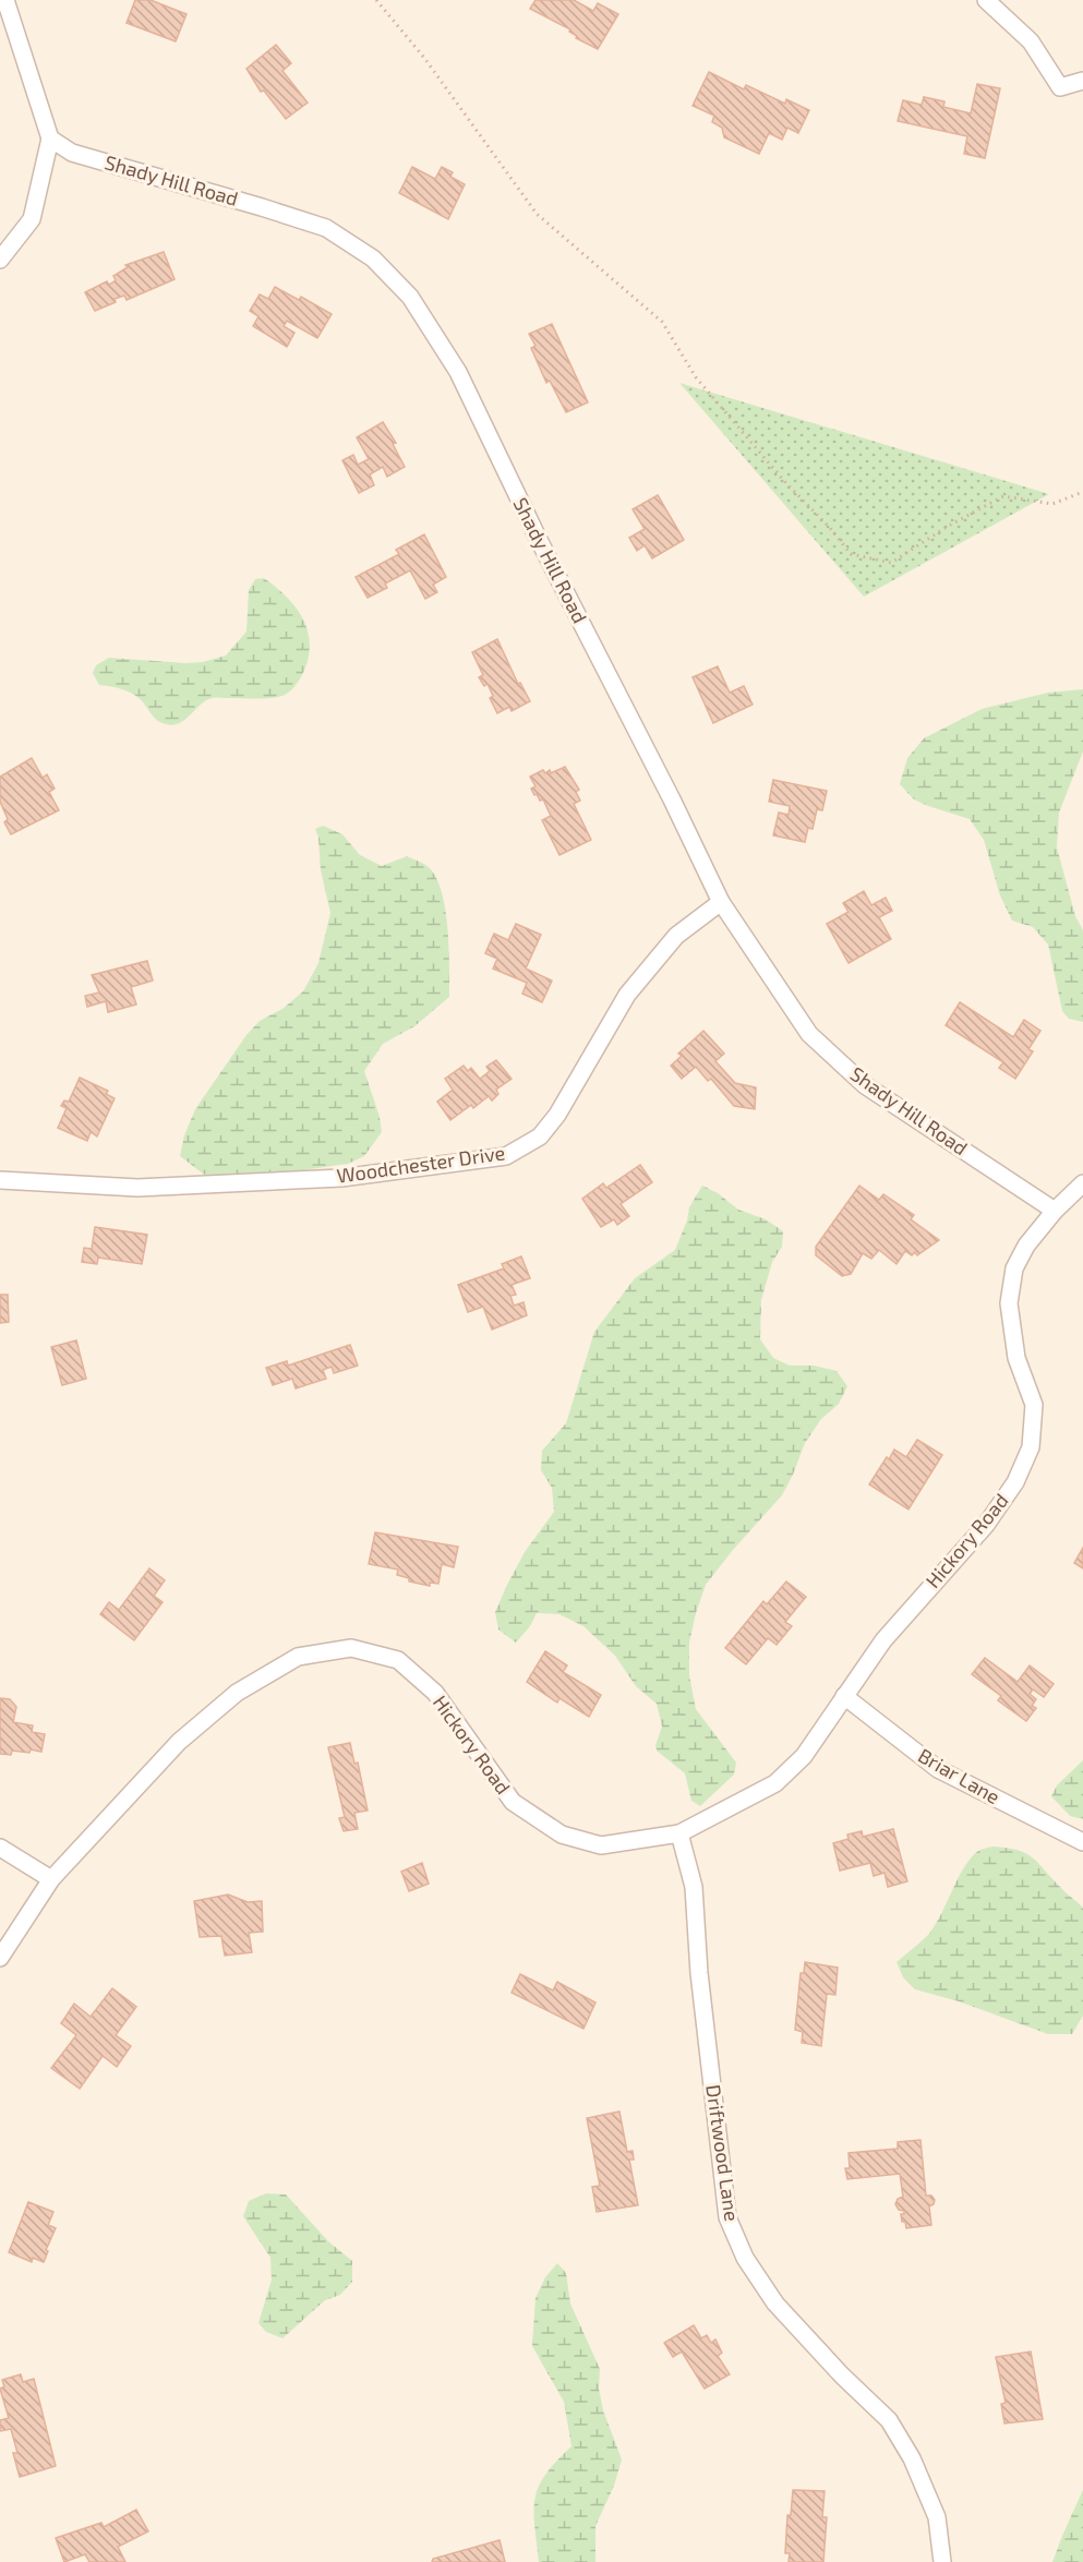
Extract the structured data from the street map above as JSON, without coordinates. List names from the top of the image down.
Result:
{
  "streets": {
    "street": [
      "Shady Hill Road",
      "Woodchester Drive",
      "Hickory Road",
      "Briar Lane",
      "Driftwood Lane"
    ]
  },
  "crossings": [
    ["Shady Hill Road", "Woodchester Drive"],
    ["Shady Hill Road", "Hickory Road"],
    ["Hickory Road", "Briar Lane"],
    ["Hickory Road", "Driftwood Lane"]
  ]
}
